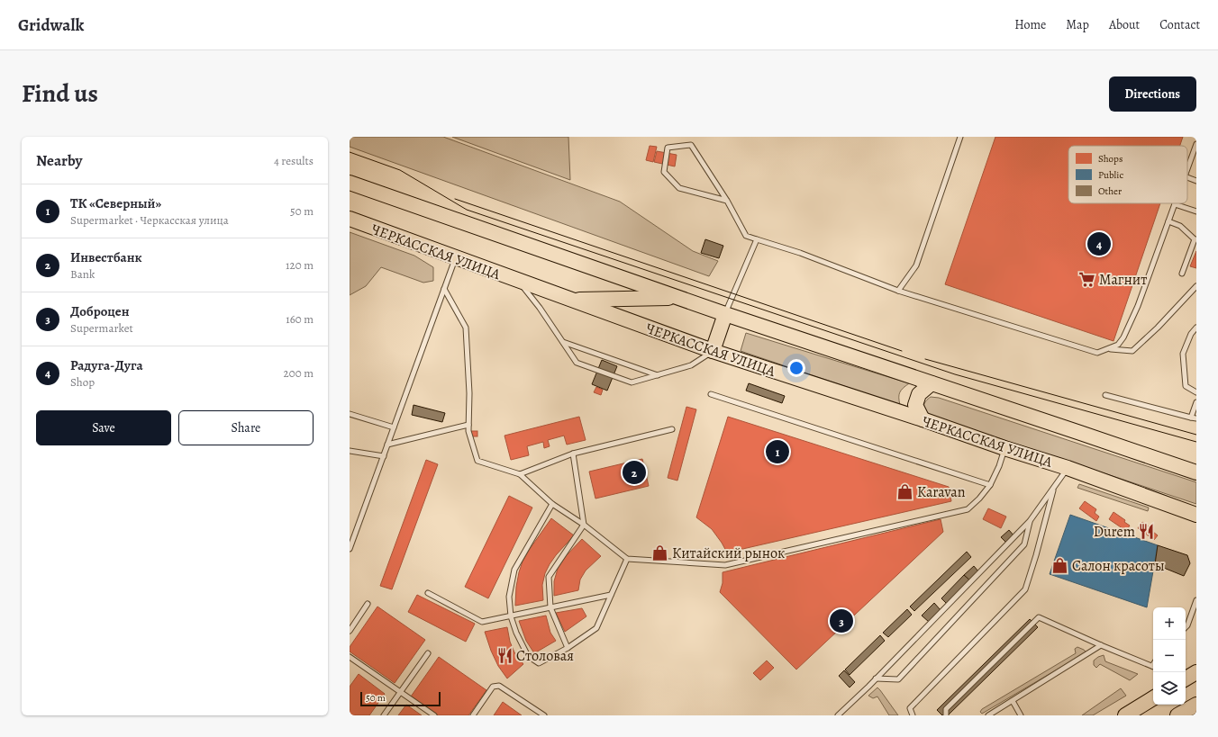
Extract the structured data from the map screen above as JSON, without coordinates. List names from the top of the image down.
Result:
{
  "streets": {
    "main road": ["ЧЕРКАССКАЯ УЛИЦА"]
  },
  "places": {
    "supermarket": ["Магнит"],
    "shop": ["Karavan", "Китайский рынок", "Салон красоты"],
    "restaurant": ["Durem", "Столовая"]
  },
  "legend": ["Shops", "Public", "Other"],
  "scale_bar": "50 m",
  "page": {
    "header": "Gridwalk",
    "nav": [
      "Home",
      "Map",
      "About",
      "Contact"
    ],
    "title": "Find us",
    "buttons": [
      "Directions",
      ["Save", "Share"]
    ],
    "heading": ["Nearby", "4 results"],
    "list": [
      {
        "mark": "1",
        "name": "ТК «Северный»",
        "note": "Supermarket · Черкасская улица",
        "value": "50 m"
      },
      {
        "mark": "2",
        "name": "Инвестбанк",
        "note": "Bank",
        "value": "120 m"
      },
      {
        "mark": "3",
        "name": "Доброцен",
        "note": "Supermarket",
        "value": "160 m"
      },
      {
        "mark": "4",
        "name": "Радуга-Дуга",
        "note": "Shop",
        "value": "200 m"
      }
    ],
    "pins": [
      "4",
      "1",
      "2",
      "3"
    ],
    "map_buttons": ["+", "−"],
    "scale": "50 m"
  }
}
